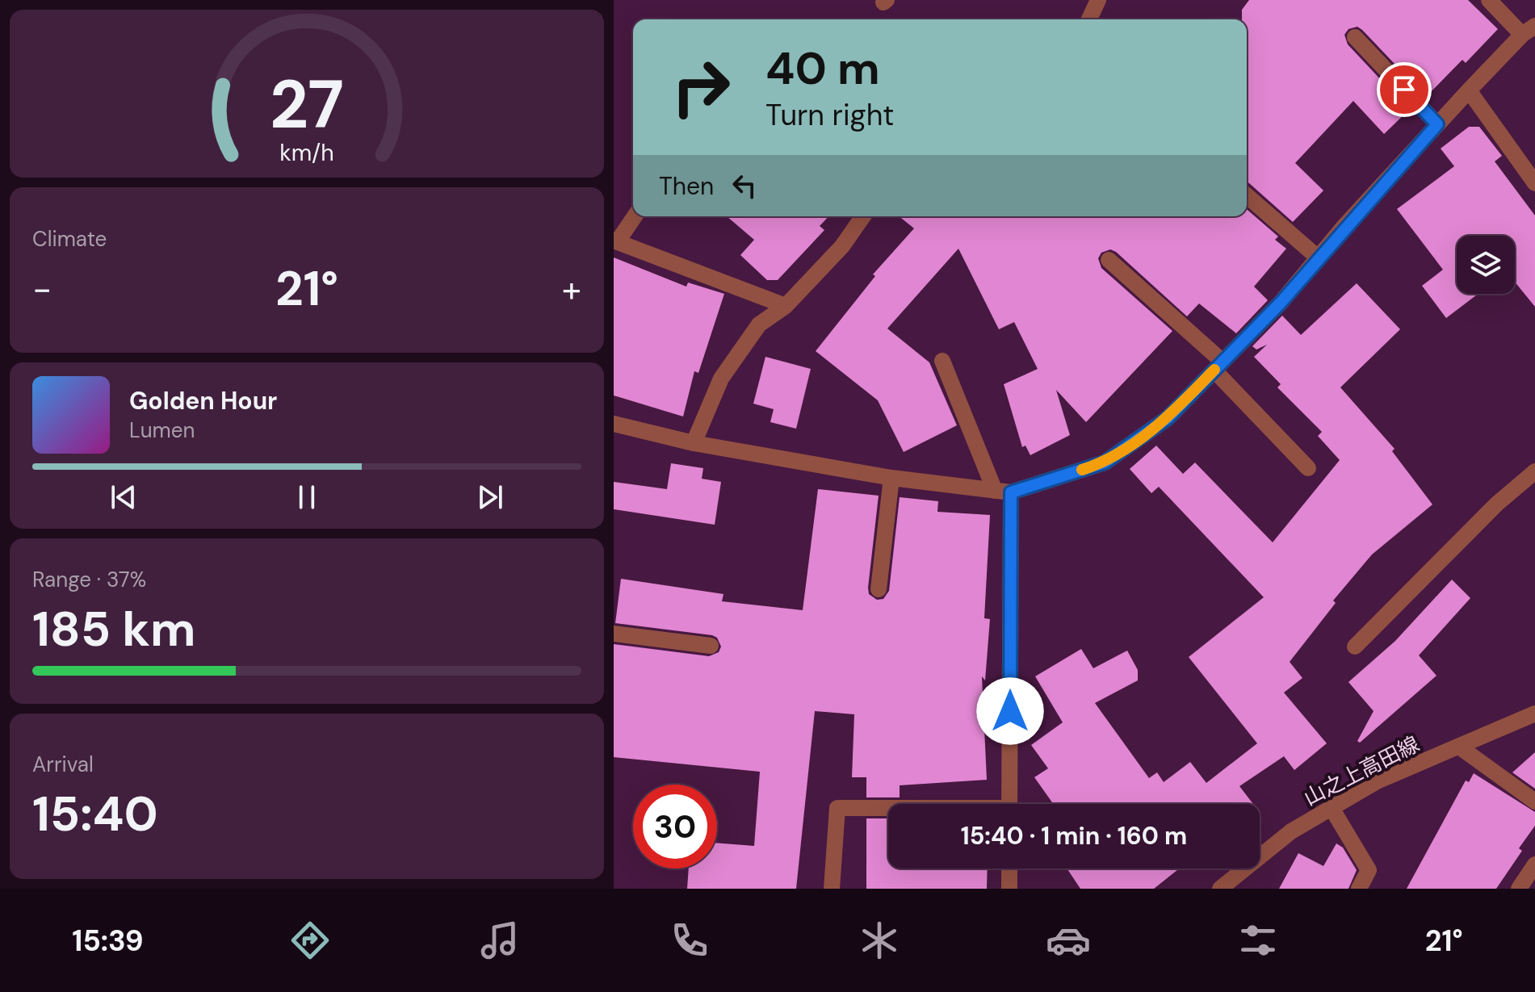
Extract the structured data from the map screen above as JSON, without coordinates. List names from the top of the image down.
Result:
{
  "streets": {
    "street": ["山之上高田線"]
  },
  "page": {
    "turn": ["40 m", "Turn right"],
    "then": "Then",
    "tile": [
      "Climate",
      ["Range · 37%", "185 km"],
      ["Arrival", "15:40"]
    ],
    "heat": ["−", "21°", "+"],
    "song": ["Golden Hour", "Lumen"],
    "limit": "30",
    "trip": "15:40 · 1 min · 160 m",
    "tabs": ["15:39", "21°"],
    "gauge": ["27", "km/h"]
  }
}
